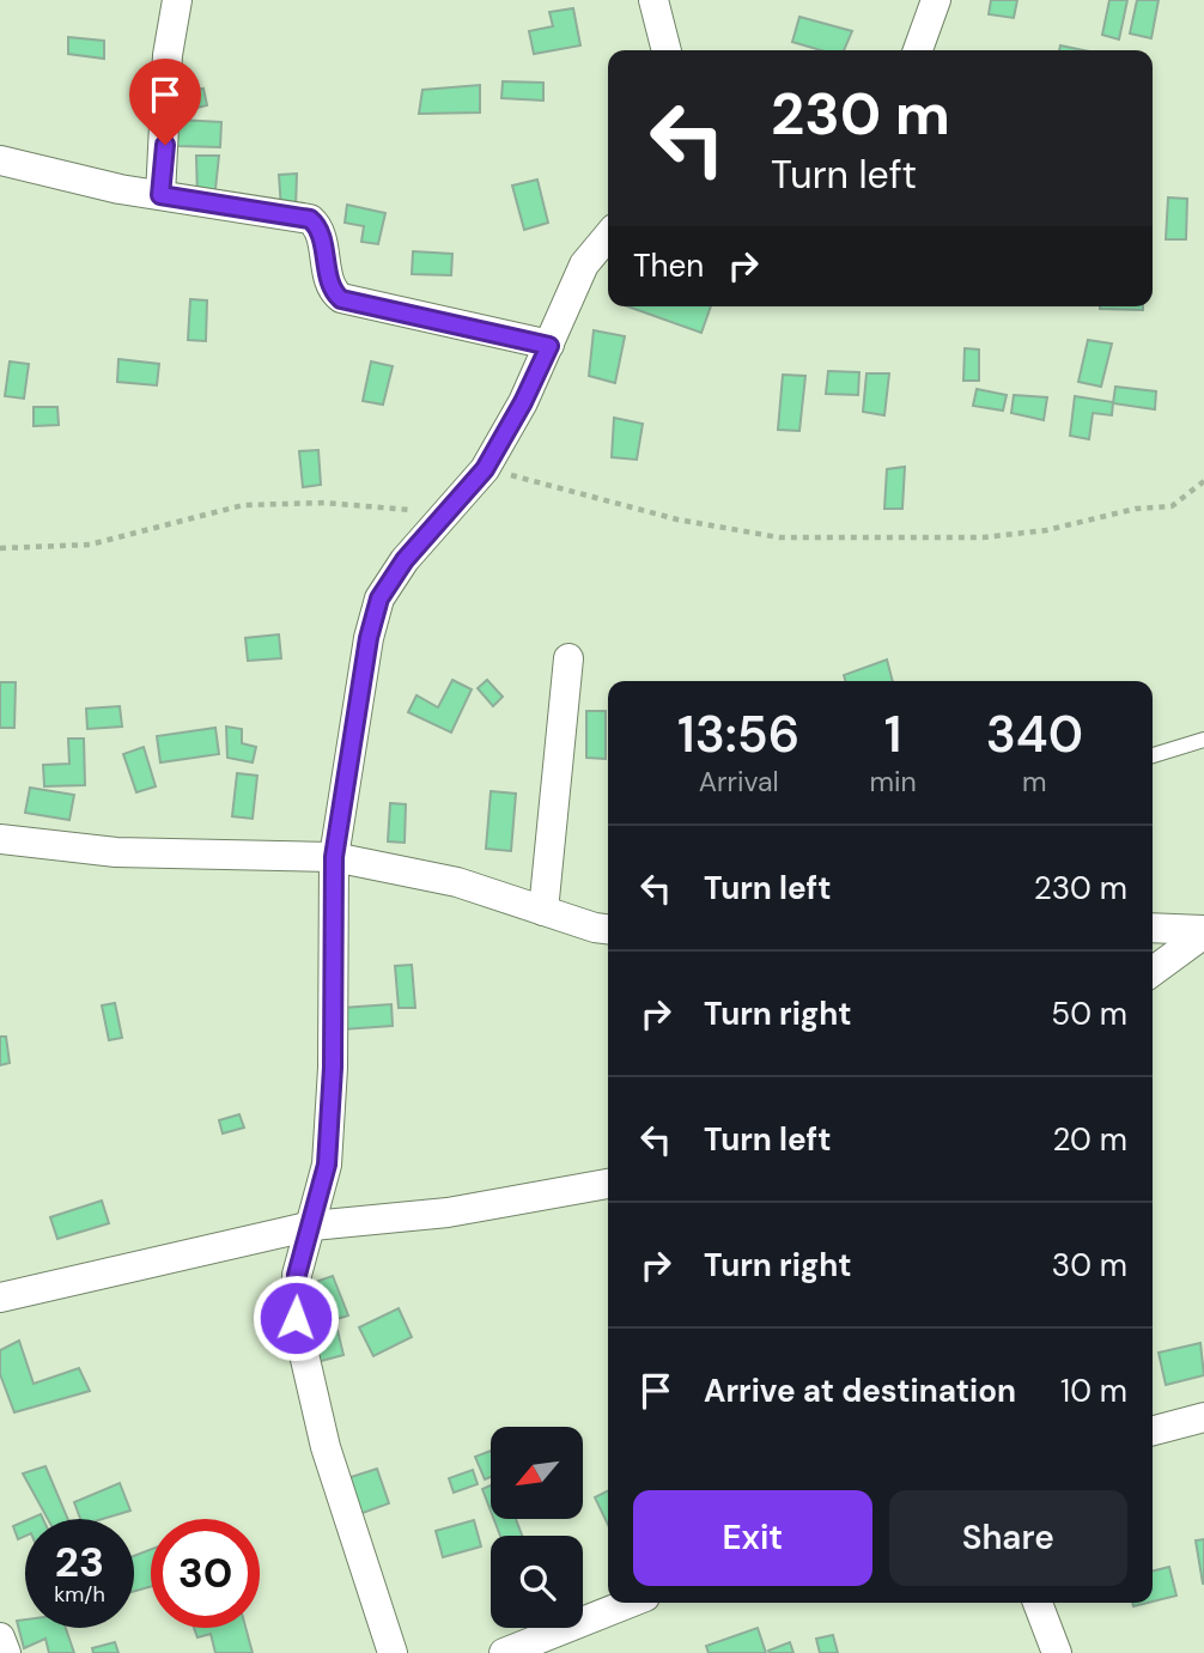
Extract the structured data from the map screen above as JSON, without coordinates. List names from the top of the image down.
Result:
{
  "north": "bottom left",
  "page": {
    "turn": ["230 m", "Turn left"],
    "then": "Then",
    "eta": [
      "13:56",
      "Arrival",
      "1",
      "min",
      "340",
      "m"
    ],
    "list": [
      {
        "name": "Turn left",
        "value": "230 m"
      },
      {
        "name": "Turn right",
        "value": "50 m"
      },
      {
        "name": "Turn left",
        "value": "20 m"
      },
      {
        "name": "Turn right",
        "value": "30 m"
      },
      {
        "name": "Arrive at destination",
        "value": "10 m"
      }
    ],
    "buttons": ["Exit", "Share"],
    "speed": "23 km/h",
    "limit": "30"
  }
}
